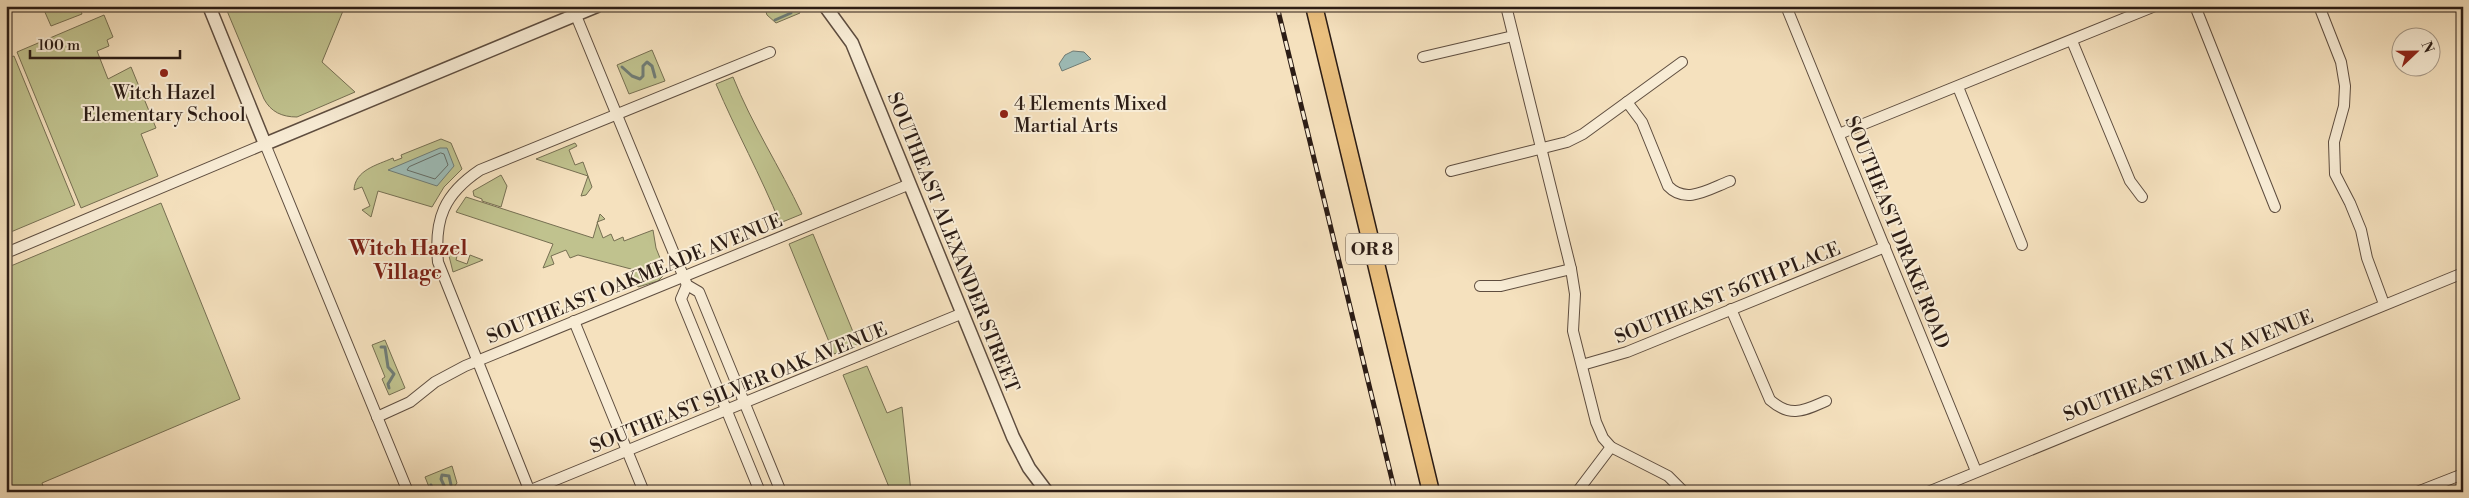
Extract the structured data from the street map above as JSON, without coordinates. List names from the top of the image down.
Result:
{
  "streets": {
    "main road": ["OR 8"],
    "street": [
      "SOUTHEAST DRAKE ROAD",
      "SOUTHEAST ALEXANDER STREET",
      "SOUTHEAST OAKMEADE AVENUE",
      "SOUTHEAST 56TH PLACE",
      "SOUTHEAST IMLAY AVENUE",
      "SOUTHEAST SILVER OAK AVENUE"
    ]
  },
  "crossings": [
    ["SOUTHEAST DRAKE ROAD", "SOUTHEAST 56TH PLACE"],
    ["SOUTHEAST DRAKE ROAD", "SOUTHEAST IMLAY AVENUE"],
    ["SOUTHEAST ALEXANDER STREET", "SOUTHEAST OAKMEADE AVENUE"],
    ["SOUTHEAST ALEXANDER STREET", "SOUTHEAST SILVER OAK AVENUE"]
  ],
  "districts": ["Witch Hazel Village"],
  "places": ["Witch Hazel Elementary School", "4 Elements Mixed Martial Arts"],
  "scale_bar": "100 m",
  "north": "right"
}
